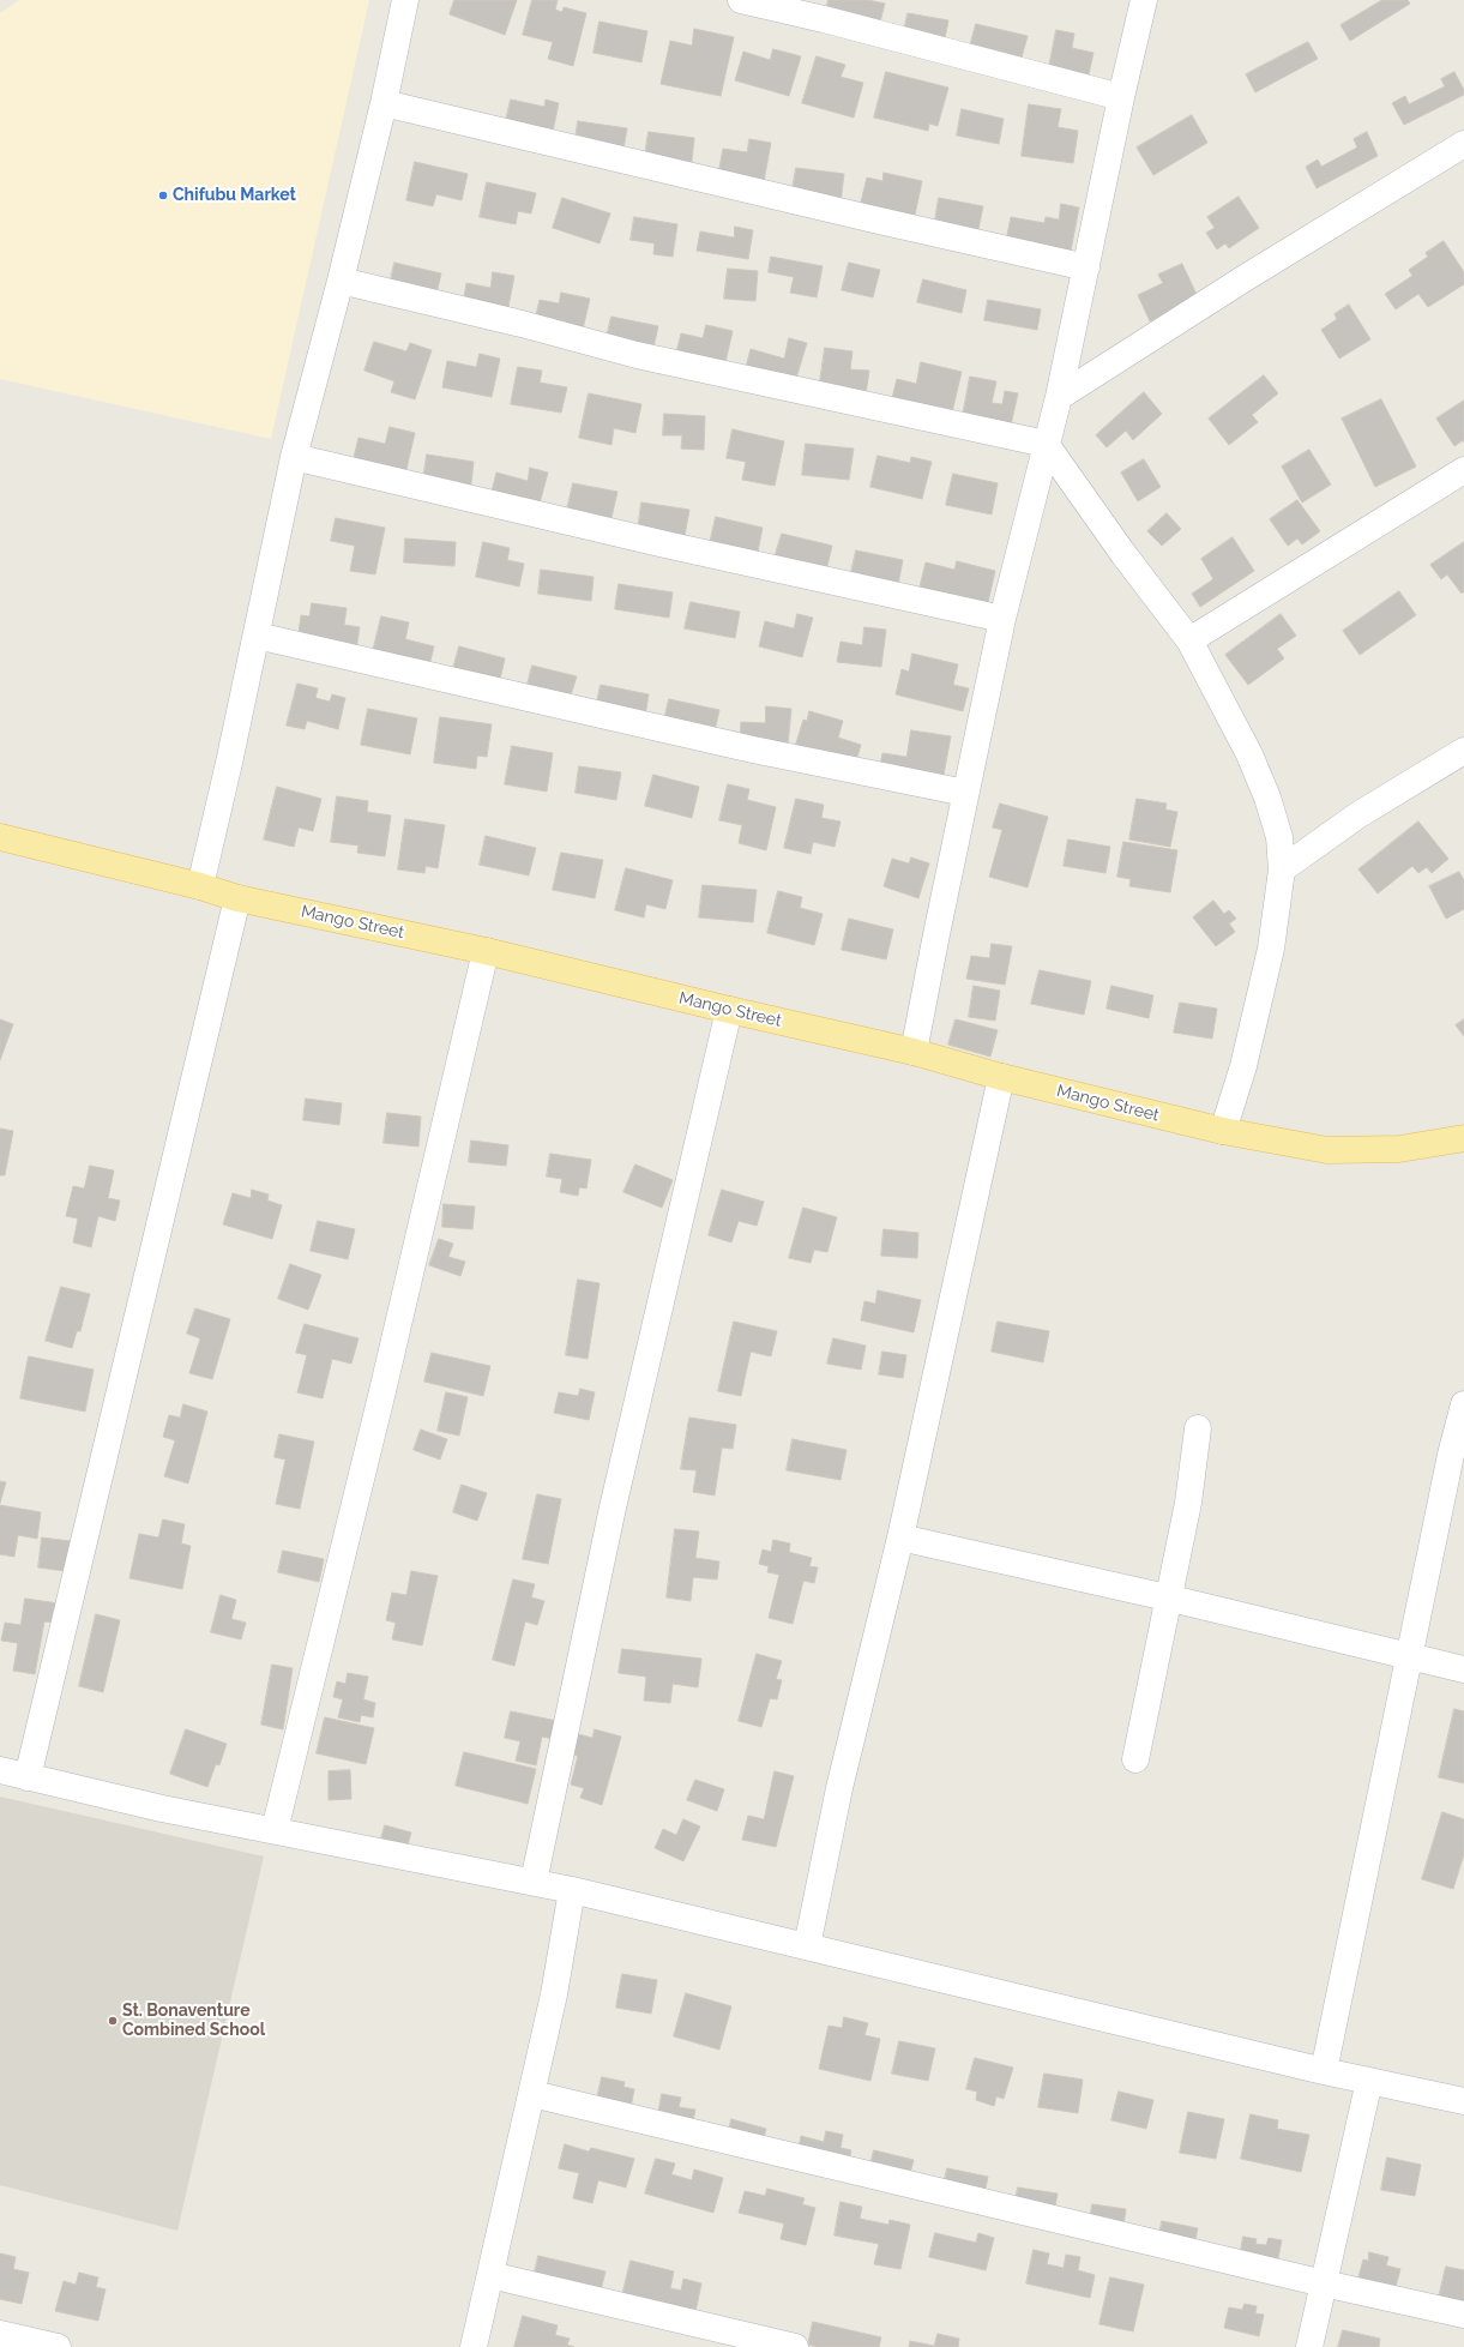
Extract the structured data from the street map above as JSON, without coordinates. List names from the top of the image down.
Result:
{
  "streets": {
    "main road": ["Mango Street"]
  },
  "places": ["Chifubu Market", "St. Bonaventure Combined School"]
}
